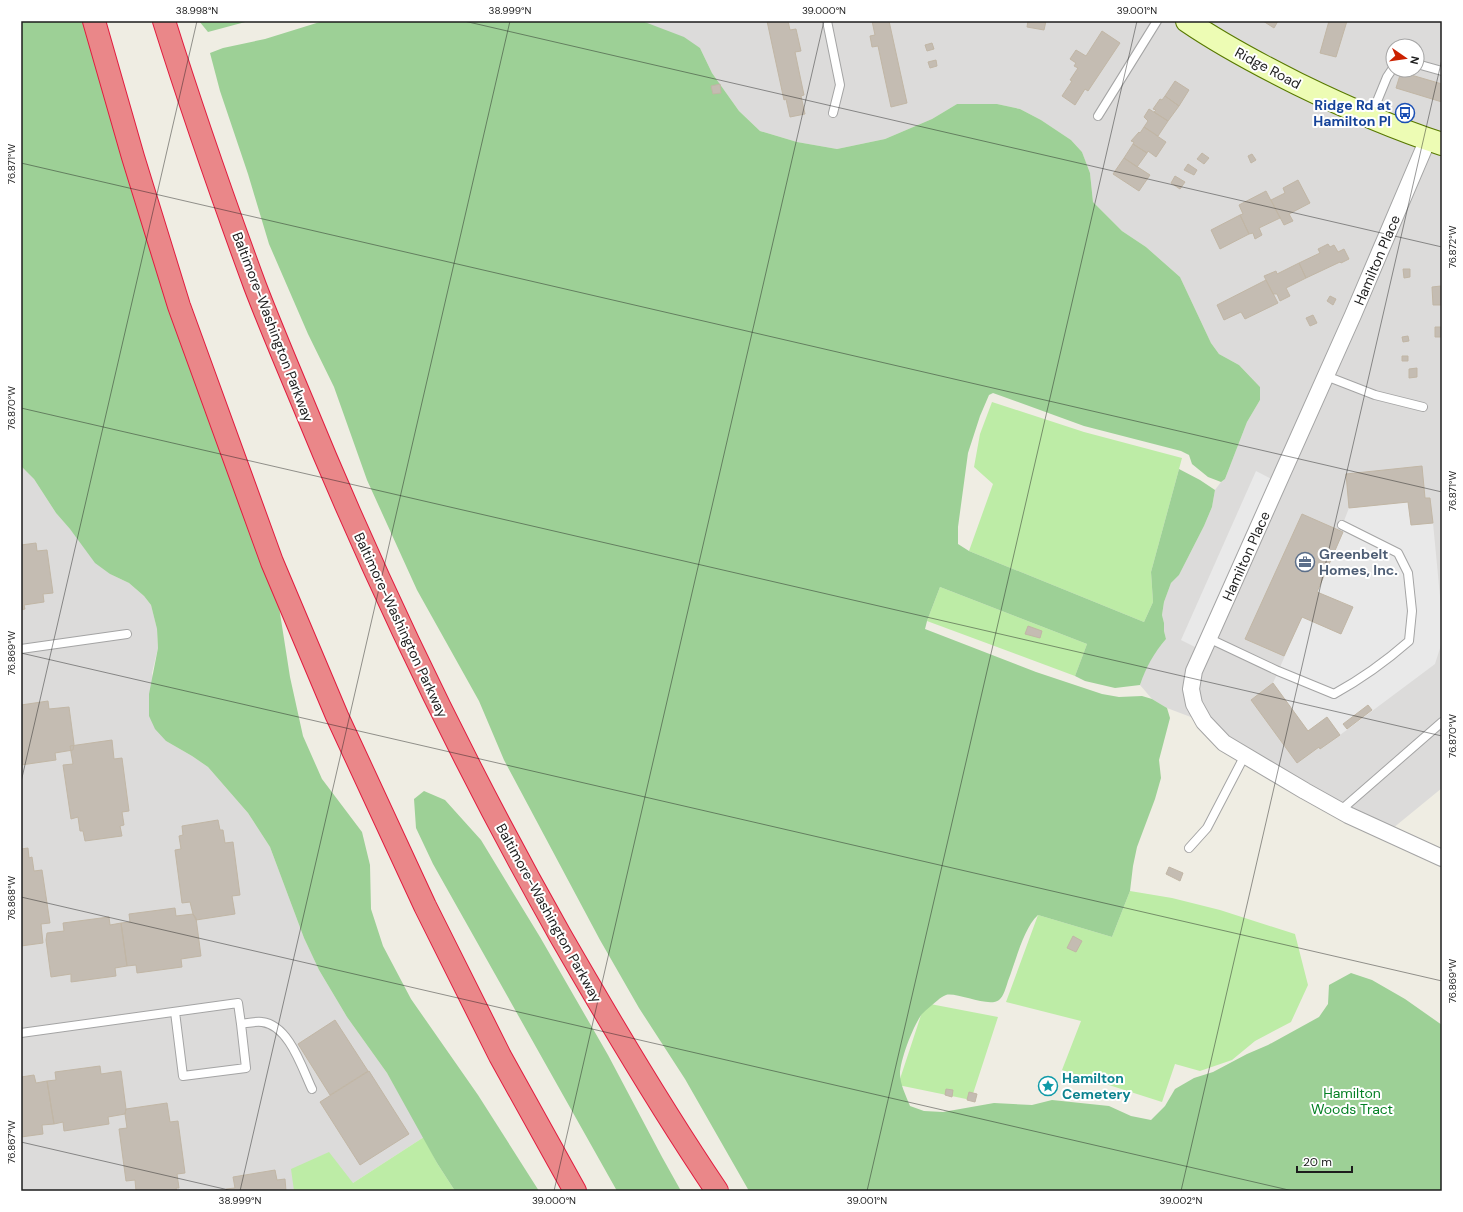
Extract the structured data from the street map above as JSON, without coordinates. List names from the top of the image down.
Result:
{
  "streets": {
    "highway": ["Baltimore-Washington Parkway"],
    "street": ["Ridge Road", "Hamilton Place"]
  },
  "crossings": [
    ["Ridge Road", "Hamilton Place"]
  ],
  "parks": ["Hamilton Woods Tract"],
  "places": {
    "bus stop": ["Ridge Rd at Hamilton Pl"],
    "office": ["Greenbelt Homes, Inc."],
    "place": ["Hamilton Cemetery"]
  },
  "scale_bar": "20 m",
  "north": "right",
  "coordinates": [
    "38.998°N",
    "38.999°N",
    "39.000°N",
    "39.001°N",
    "76.871°W",
    "76.872°W",
    "76.870°W",
    "76.869°W",
    "76.868°W",
    "76.867°W",
    "39.002°N"
  ]
}
